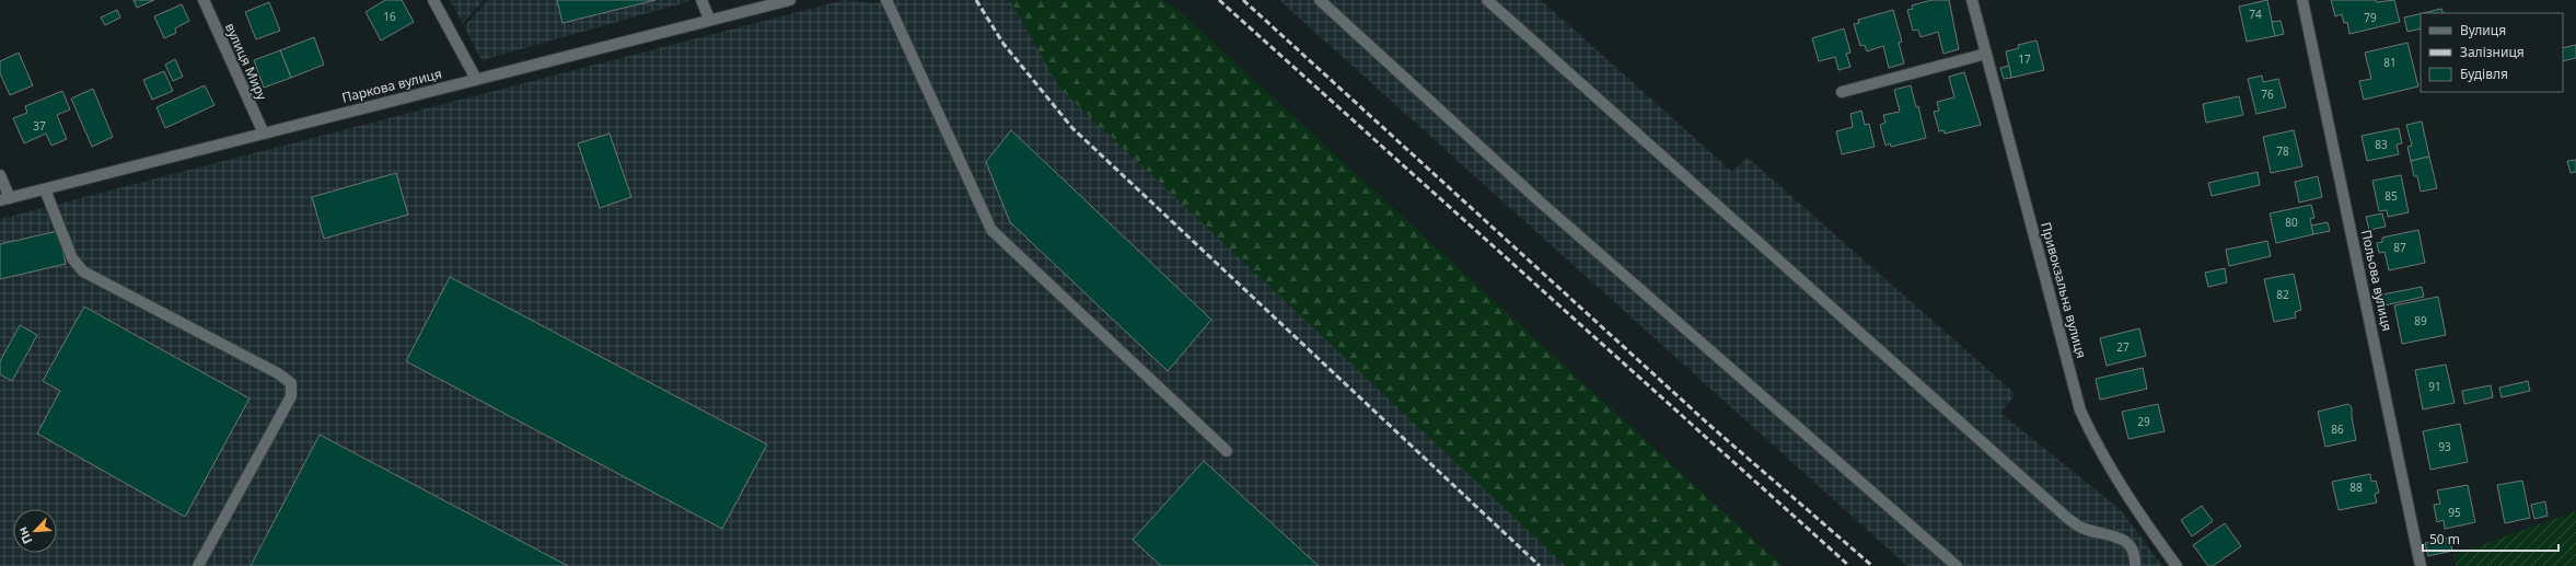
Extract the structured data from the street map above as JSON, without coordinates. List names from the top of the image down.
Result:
{
  "streets": {
    "street": [
      "вулиця Миру",
      "Паркова вулиця",
      "Польова вулиця",
      "Привокзальна вулиця"
    ]
  },
  "crossings": [
    ["вулиця Миру", "Паркова вулиця"]
  ],
  "house_numbers": [
    "74",
    "16",
    "79",
    "17",
    "81",
    "76",
    "37",
    "83",
    "78",
    "85",
    "80",
    "87",
    "82",
    "89",
    "27",
    "91",
    "29",
    "86",
    "93",
    "88",
    "95"
  ],
  "legend": ["Вулиця", "Залізниця", "Будівля"],
  "scale_bar": "50 m",
  "north": "bottom left"
}
